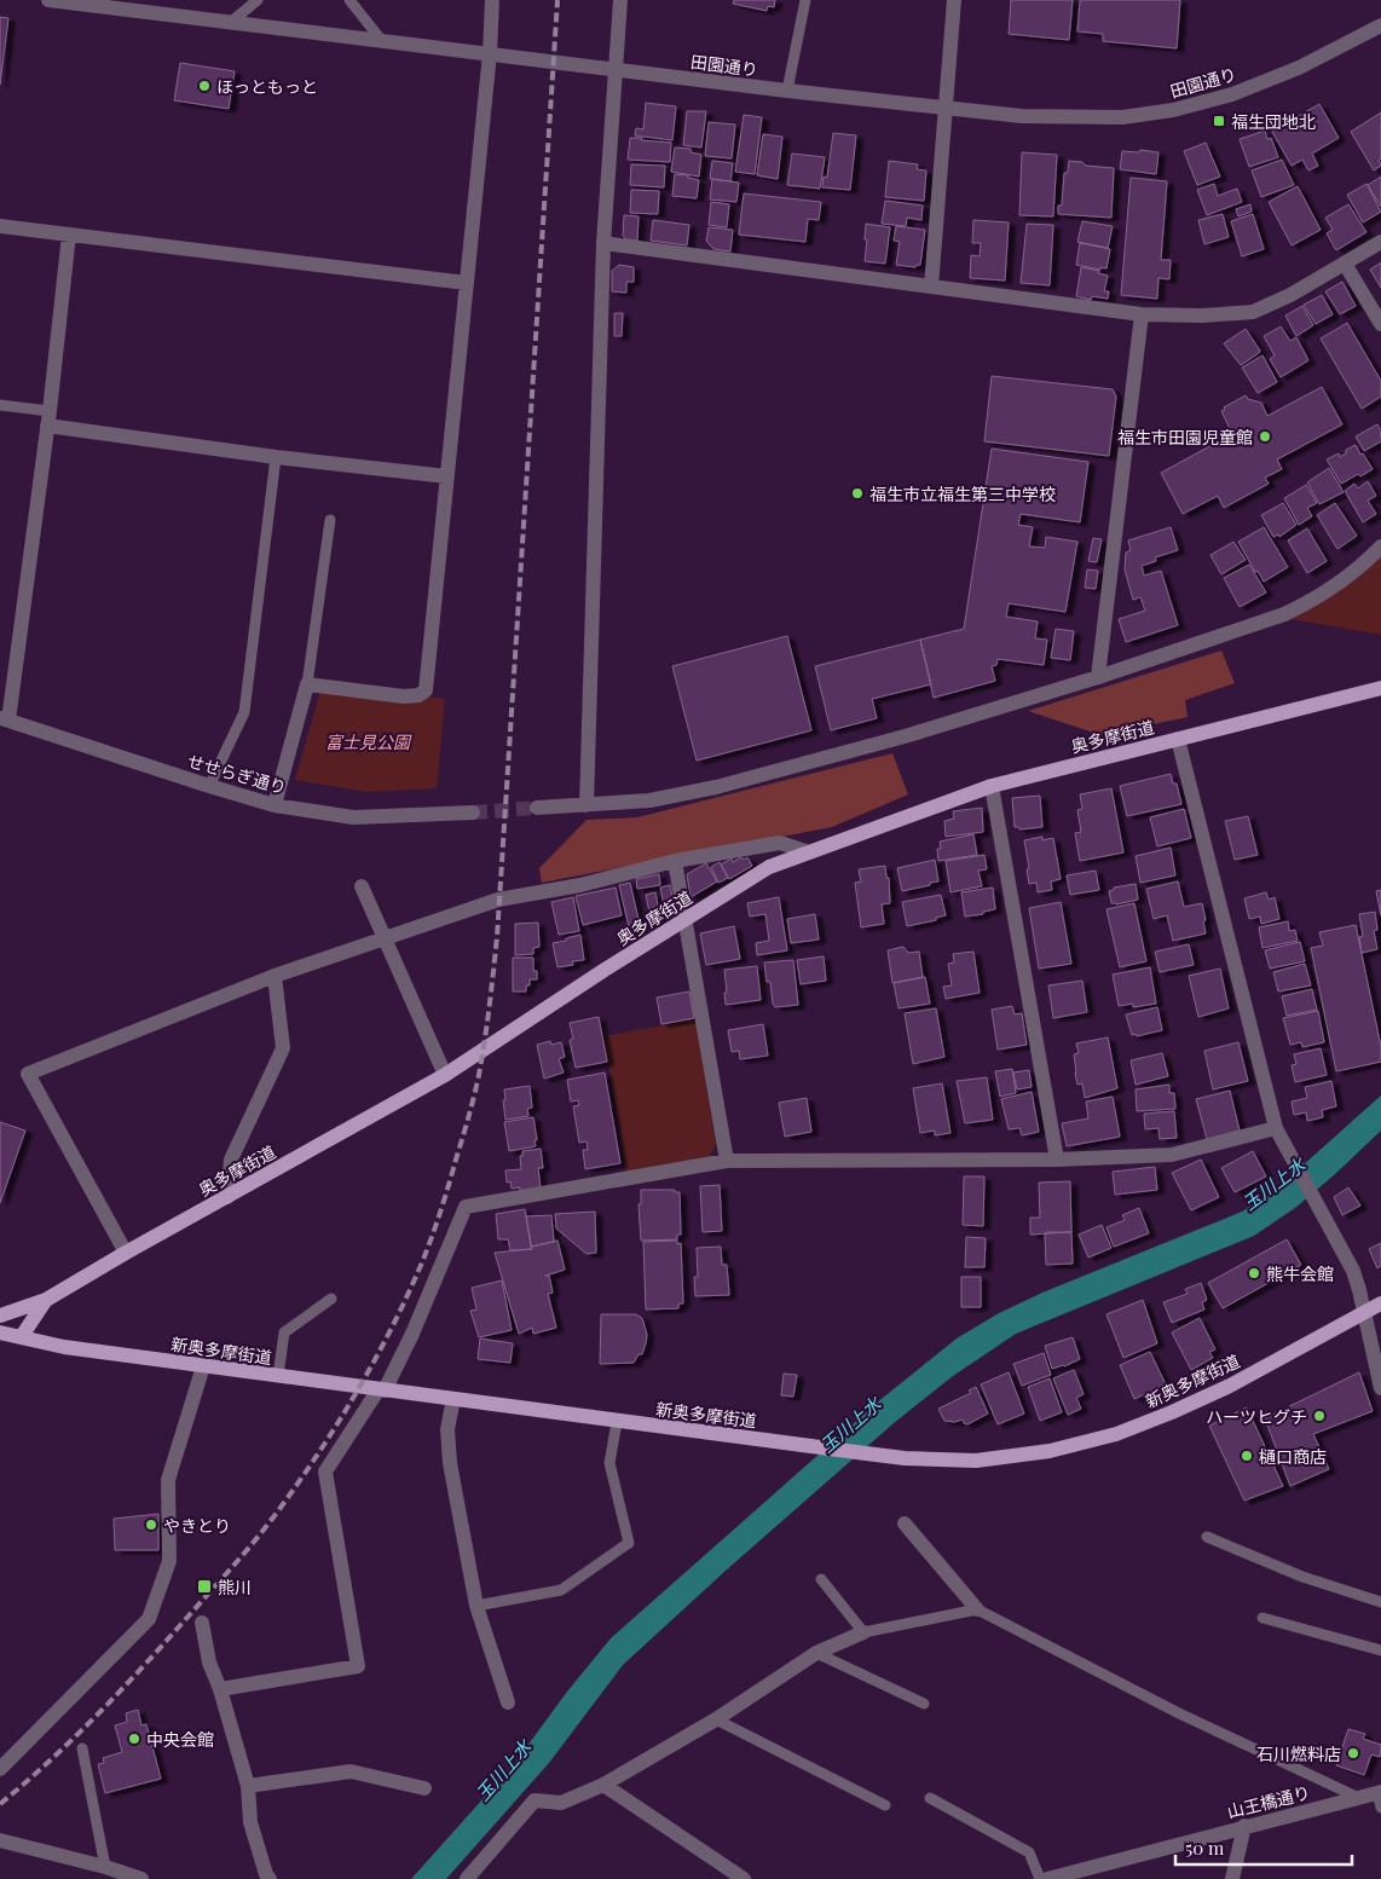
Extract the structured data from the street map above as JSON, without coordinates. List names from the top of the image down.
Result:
{
  "streets": {
    "main road": ["奥多摩街道", "新奥多摩街道"],
    "street": ["田園通り", "せせらぎ通り", "山王橋通り"]
  },
  "crossings": [
    ["奥多摩街道", "新奥多摩街道"]
  ],
  "water": ["玉川上水"],
  "parks": ["富士見公園"],
  "places": {
    "other": [
      "ほっともっと",
      "福生市田園児童館",
      "福生市立福生第三中学校",
      "熊牛会館",
      "ハーツヒグチ",
      "樋口商店",
      "やきとり",
      "中央会館",
      "石川燃料店"
    ],
    "transit": ["福生団地北", "熊川"]
  },
  "scale_bar": "50 m"
}
